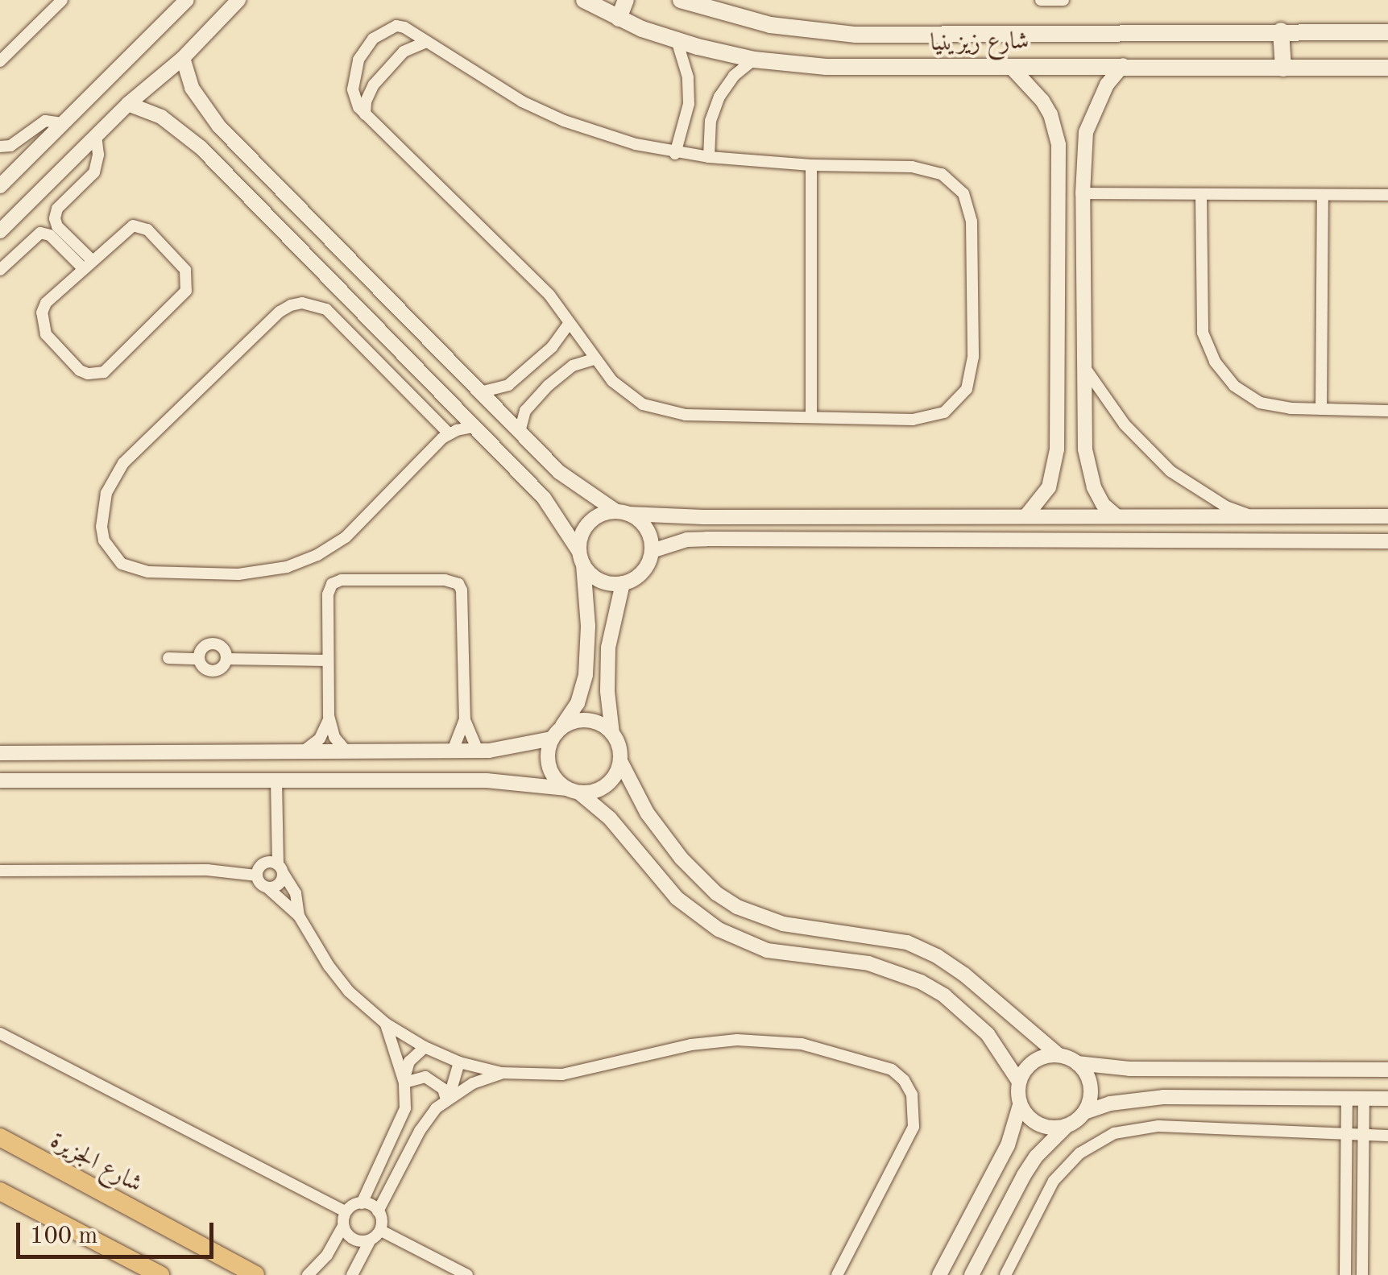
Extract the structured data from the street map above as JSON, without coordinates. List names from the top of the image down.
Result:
{
  "streets": {
    "main road": ["شارع زيزينيا", "شارع الجزيرة"]
  },
  "scale_bar": "100 m"
}
